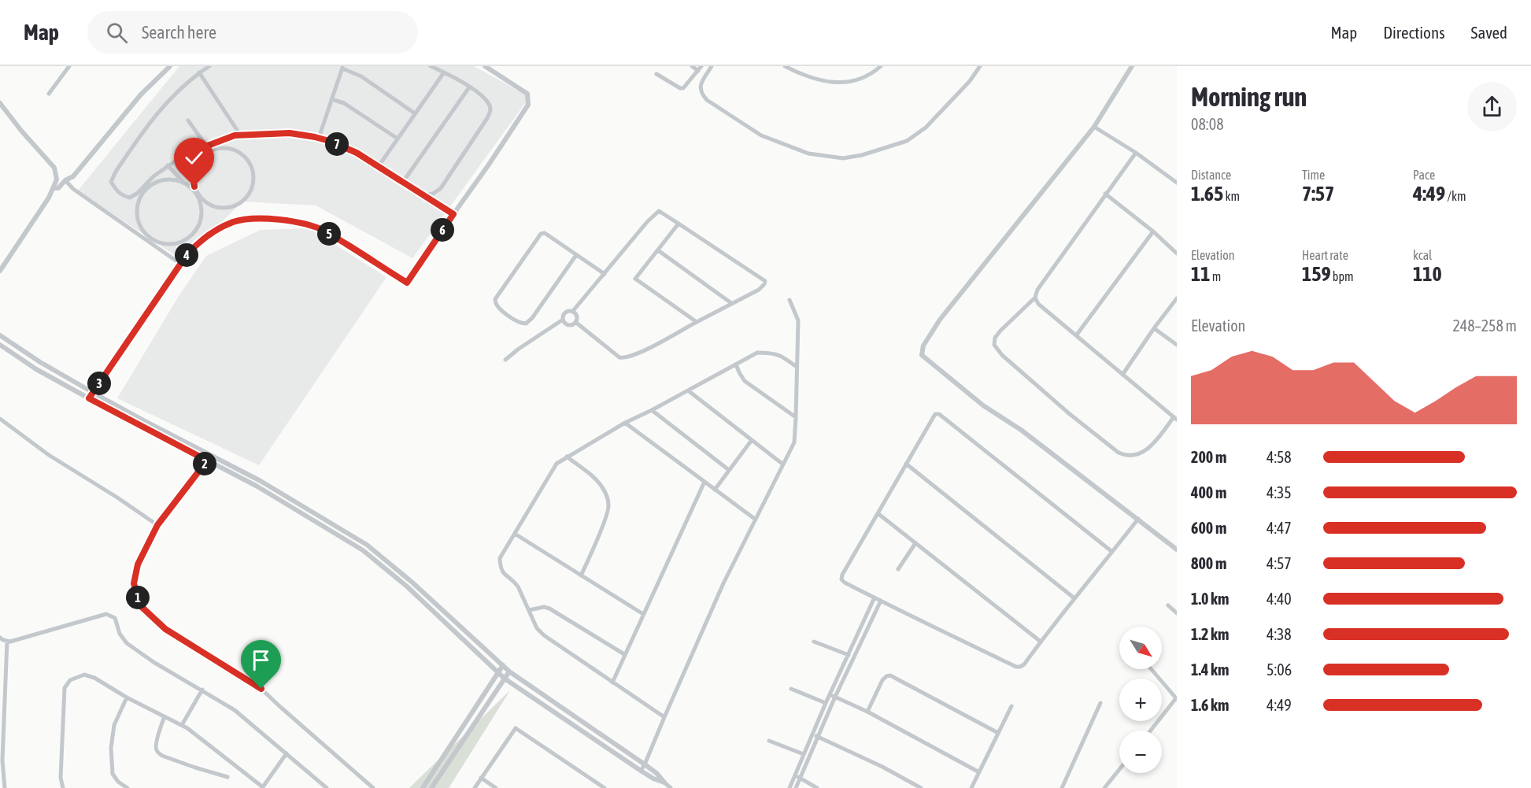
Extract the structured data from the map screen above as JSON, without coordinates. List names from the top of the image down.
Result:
{
  "north": "bottom right",
  "page": {
    "header": "Map",
    "search": "Search here",
    "nav": ["Map", "Directions", "Saved"],
    "heading": ["Morning run", "08:08"],
    "pins": [
      "7",
      "6",
      "5",
      "4",
      "3",
      "2",
      "1"
    ],
    "stats": [
      ["Distance", "1.65 km"],
      ["Time", "7:57"],
      ["Pace", "4:49 /km"],
      ["Elevation", "11 m"],
      ["Heart rate", "159 bpm"],
      ["kcal", "110"]
    ],
    "chart": ["Elevation", "248–258 m"],
    "list": [
      {
        "name": "200 m",
        "note": "4:58"
      },
      {
        "name": "400 m",
        "note": "4:35"
      },
      {
        "name": "600 m",
        "note": "4:47"
      },
      {
        "name": "800 m",
        "note": "4:57"
      },
      {
        "name": "1.0 km",
        "note": "4:40"
      },
      {
        "name": "1.2 km",
        "note": "4:38"
      },
      {
        "name": "1.4 km",
        "note": "5:06"
      },
      {
        "name": "1.6 km",
        "note": "4:49"
      }
    ],
    "map_buttons": ["+", "−"]
  }
}
